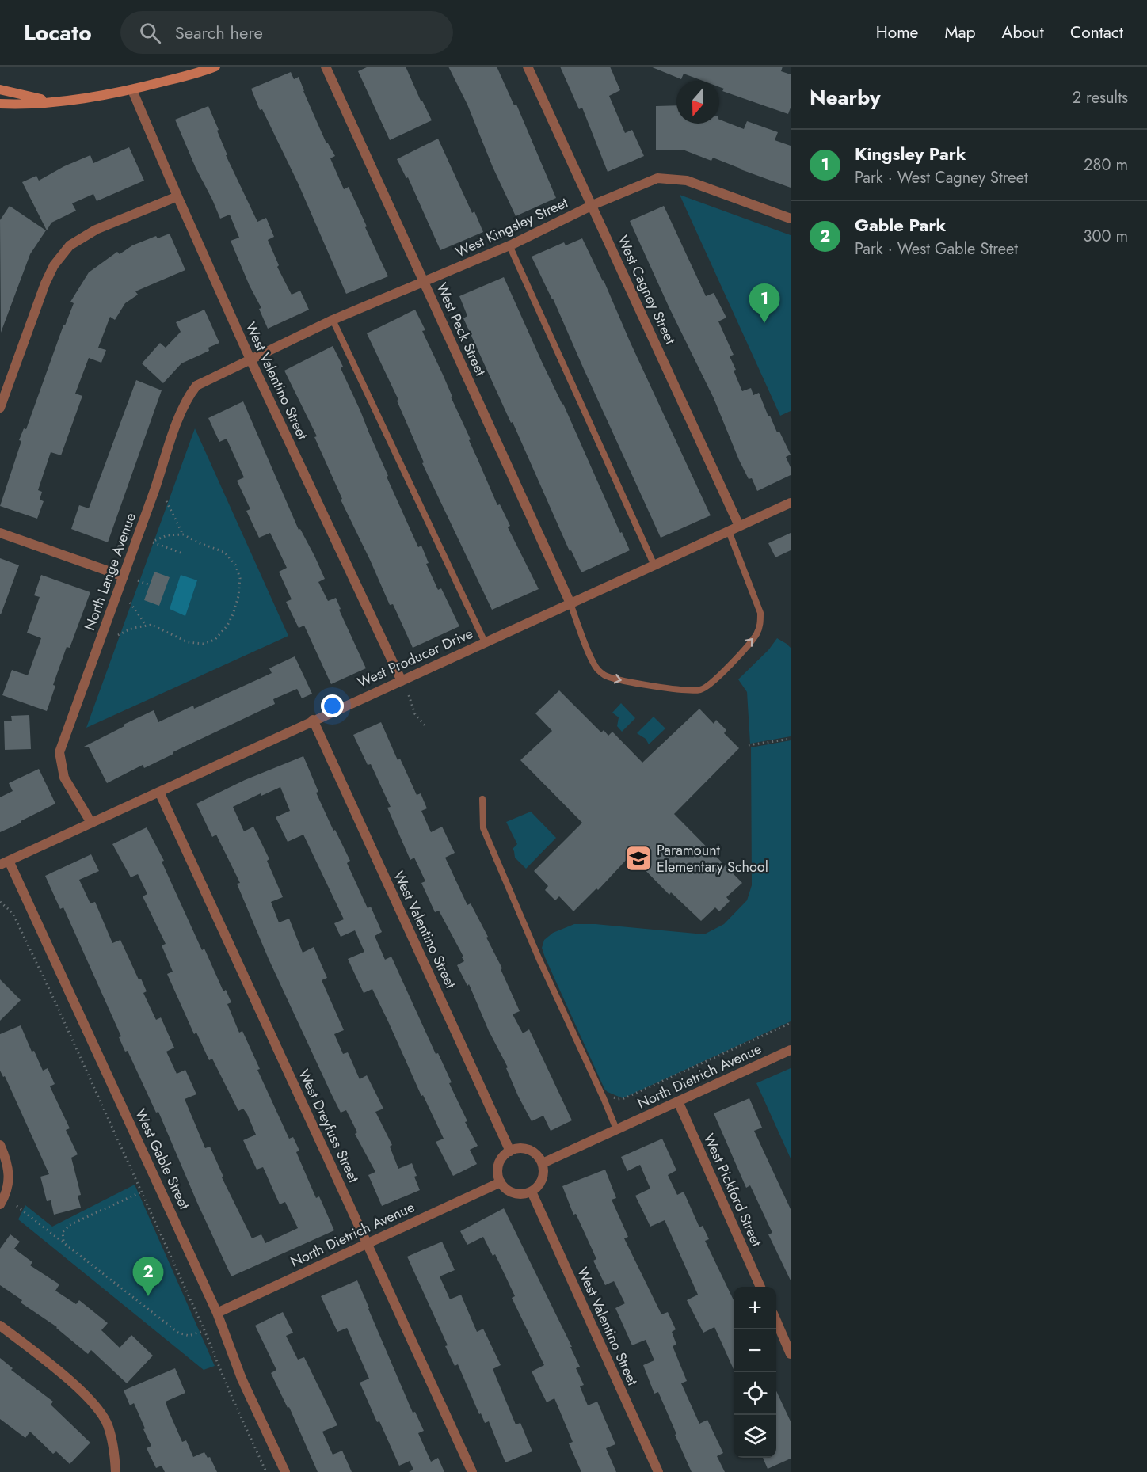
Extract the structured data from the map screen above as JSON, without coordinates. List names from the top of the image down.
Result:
{
  "streets": {
    "street": [
      "West Kingsley Street",
      "West Cagney Street",
      "West Peck Street",
      "West Valentino Street",
      "North Lange Avenue",
      "West Producer Drive",
      "North Dietrich Avenue",
      "West Dreyfuss Street",
      "West Gable Street",
      "West Pickford Street"
    ]
  },
  "crossings": [
    ["West Kingsley Street", "West Cagney Street"],
    ["West Kingsley Street", "West Peck Street"],
    ["West Kingsley Street", "West Valentino Street"],
    ["West Kingsley Street", "North Lange Avenue"],
    ["West Cagney Street", "West Producer Drive"],
    ["West Peck Street", "West Producer Drive"],
    ["West Valentino Street", "North Lange Avenue"],
    ["West Valentino Street", "West Producer Drive"],
    ["West Valentino Street", "North Dietrich Avenue"],
    ["North Lange Avenue", "West Producer Drive"],
    ["West Producer Drive", "West Dreyfuss Street"],
    ["West Producer Drive", "West Gable Street"],
    ["North Dietrich Avenue", "West Dreyfuss Street"],
    ["North Dietrich Avenue", "West Gable Street"],
    ["North Dietrich Avenue", "West Pickford Street"]
  ],
  "places": {
    "school or university": ["Paramount Elementary School"]
  },
  "north": "bottom",
  "page": {
    "header": "Locato",
    "search": "Search here",
    "nav": [
      "Home",
      "Map",
      "About",
      "Contact"
    ],
    "heading": ["Nearby", "2 results"],
    "list": [
      {
        "mark": "1",
        "name": "Kingsley Park",
        "note": "Park · West Cagney Street",
        "value": "280 m"
      },
      {
        "mark": "2",
        "name": "Gable Park",
        "note": "Park · West Gable Street",
        "value": "300 m"
      }
    ],
    "pins": ["1", "2"],
    "map_buttons": ["+", "−"]
  }
}
